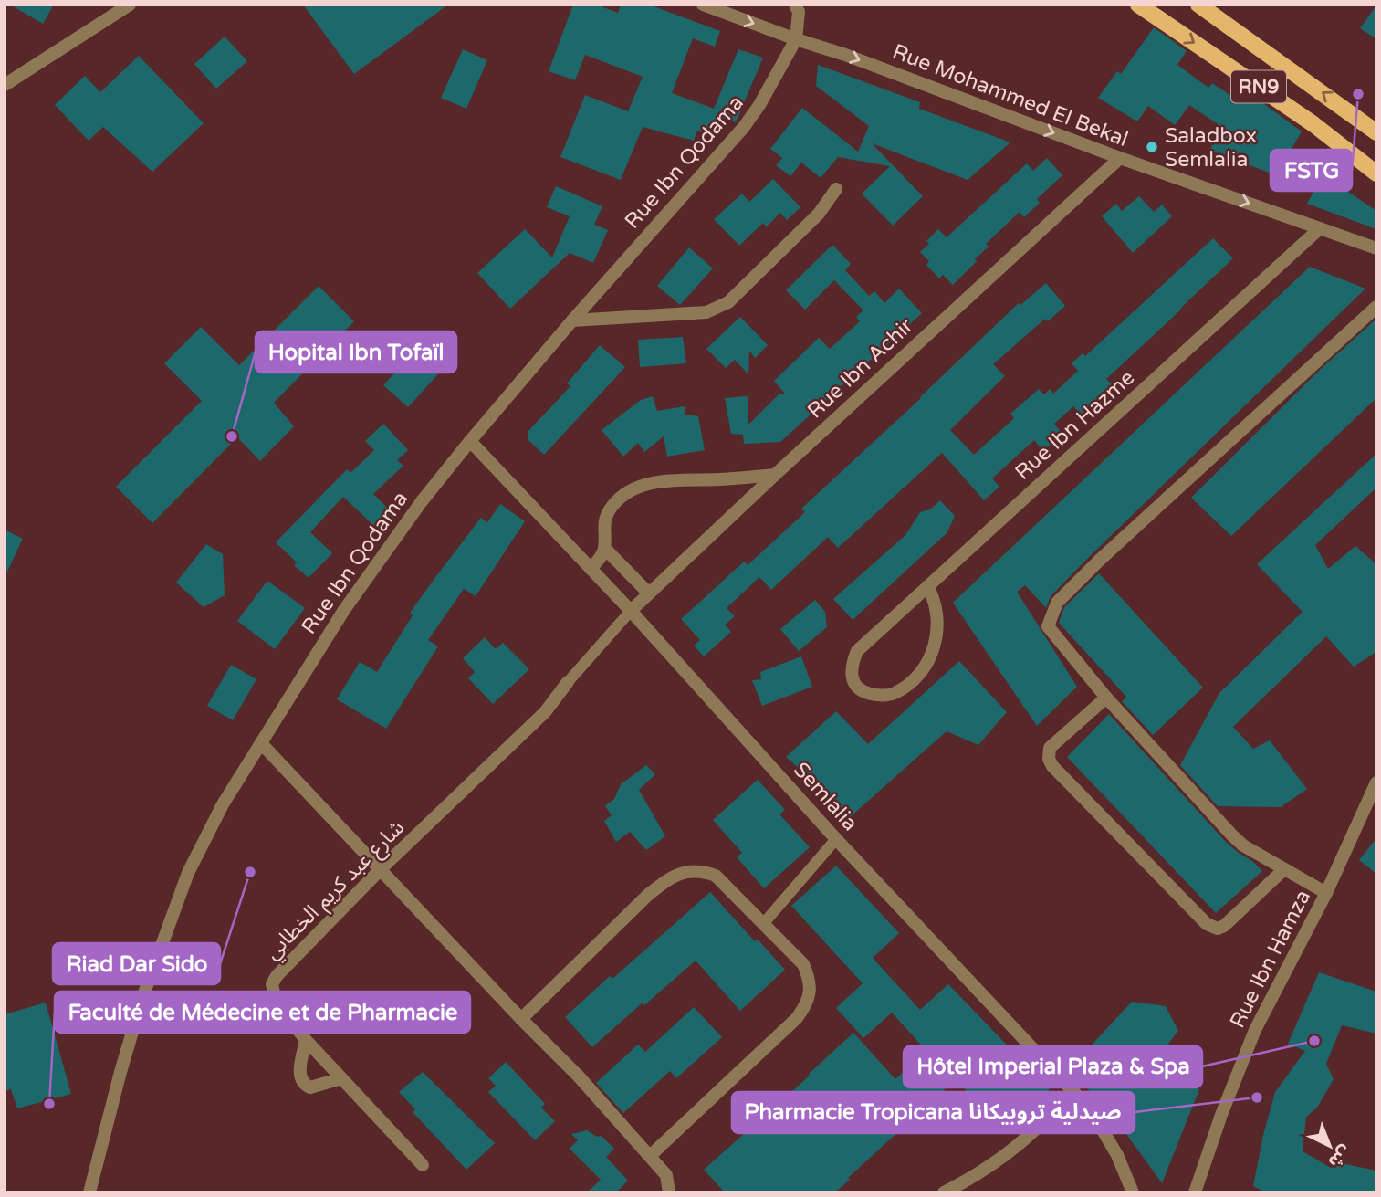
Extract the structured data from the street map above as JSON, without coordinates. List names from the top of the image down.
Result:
{
  "streets": {
    "main road": ["RN9"],
    "street": [
      "Rue Mohammed El Bekal",
      "Rue Ibn Qodama",
      "Rue Ibn Achir",
      "Rue Ibn Hazme",
      "Semlalia",
      "شارع عبد كريم الخطابي",
      "Rue Ibn Hamza"
    ]
  },
  "crossings": [
    ["Rue Mohammed El Bekal", "Rue Ibn Qodama"],
    ["Rue Mohammed El Bekal", "Rue Ibn Achir"],
    ["Rue Mohammed El Bekal", "Rue Ibn Hazme"],
    ["Rue Ibn Qodama", "Semlalia"],
    ["Rue Ibn Achir", "Semlalia"]
  ],
  "one_way": ["Rue Mohammed El Bekal"],
  "places": [
    "FSTG",
    "Saladbox Semlalia",
    "Hopital Ibn Tofaïl",
    "Riad Dar Sido",
    "Hôtel Imperial Plaza & Spa",
    "Pharmacie Tropicana صيدلية تروبيكانا",
    "Faculté de Médecine et de Pharmacie"
  ],
  "north": "bottom right"
}
